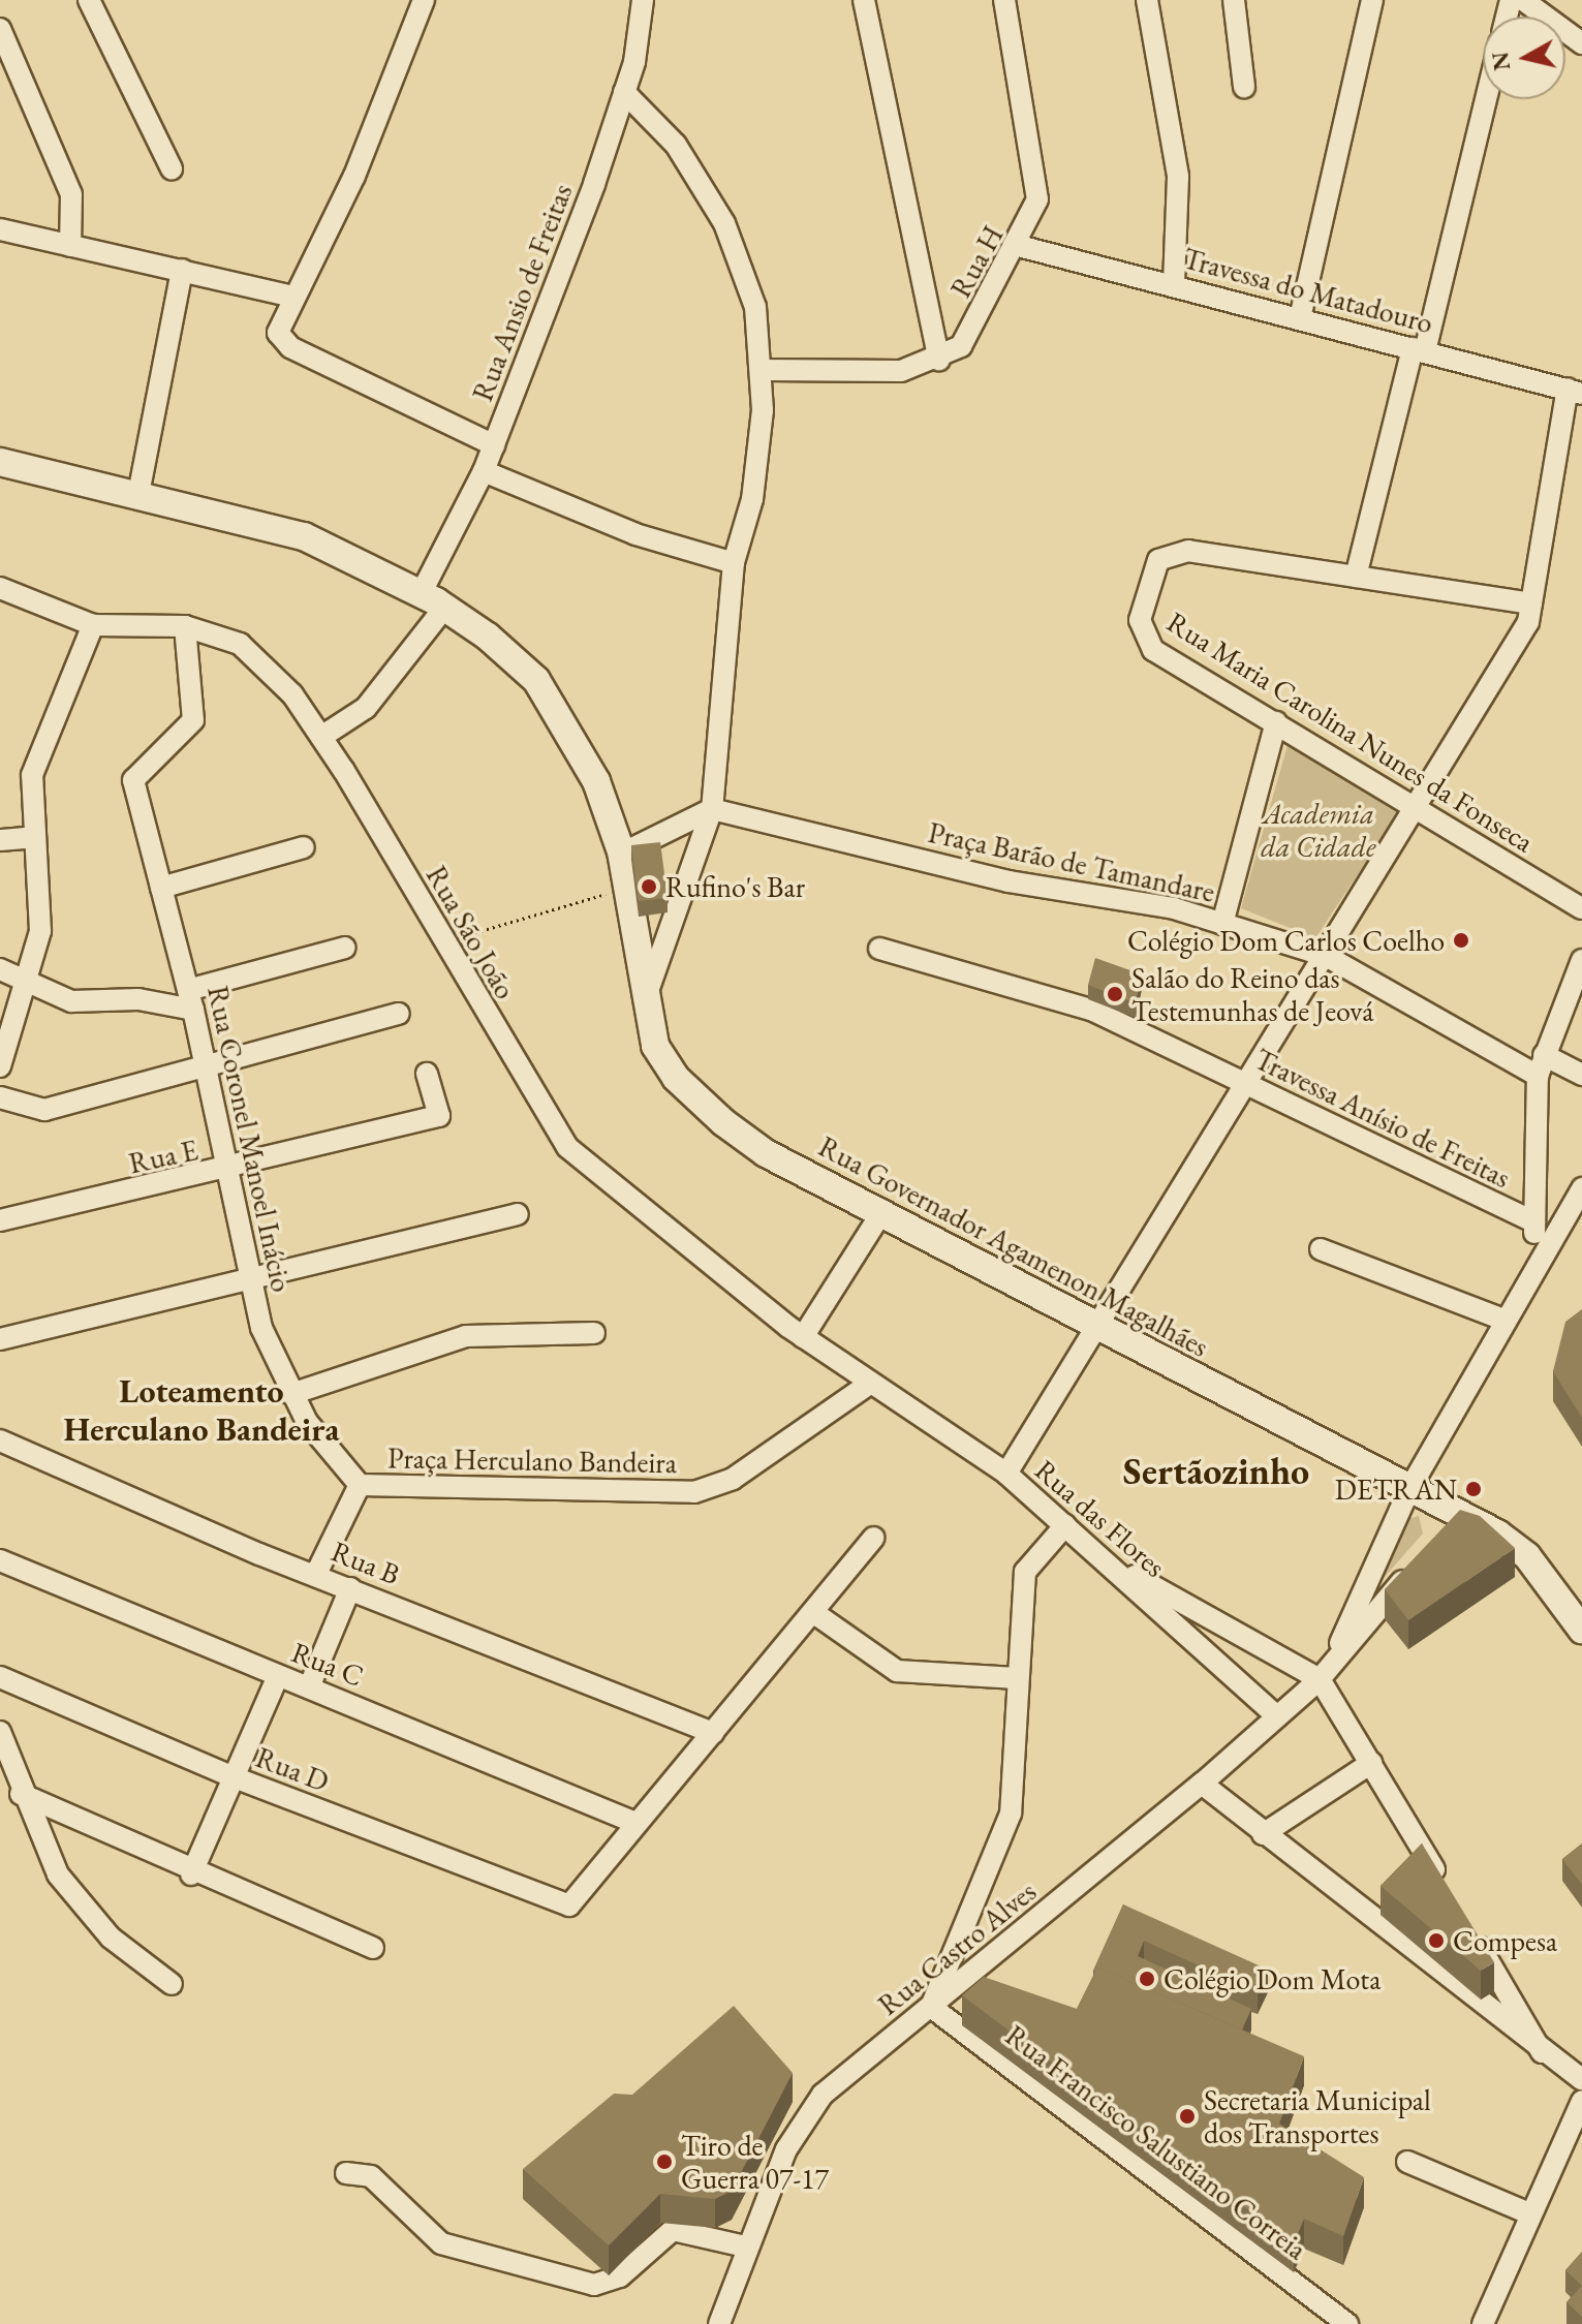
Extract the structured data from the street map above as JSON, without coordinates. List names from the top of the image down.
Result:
{
  "streets": {
    "street": [
      "Rua H",
      "Travessa do Matadouro",
      "Rua Ansio de Freitas",
      "Rua Maria Carolina Nunes da Fonseca",
      "Praça Barão de Tamandare",
      "Rua São João",
      "Travessa Anísio de Freitas",
      "Rua Coronel Manoel Inácio",
      "Rua E",
      "Rua Governador Agamenon Magalhães",
      "Praça Herculano Bandeira",
      "Rua das Flores",
      "Rua B",
      "Rua C",
      "Rua D",
      "Rua Castro Alves",
      "Rua Francisco Salustiano Correia"
    ]
  },
  "crossings": [
    ["Rua H", "Travessa do Matadouro"],
    ["Rua Ansio de Freitas", "Rua Governador Agamenon Magalhães"],
    ["Rua São João", "Rua Coronel Manoel Inácio"],
    ["Rua São João", "Praça Herculano Bandeira"],
    ["Rua São João", "Rua das Flores"],
    ["Rua Coronel Manoel Inácio", "Rua E"],
    ["Rua Coronel Manoel Inácio", "Praça Herculano Bandeira"],
    ["Praça Herculano Bandeira", "Rua das Flores"],
    ["Rua das Flores", "Rua Castro Alves"],
    ["Rua C", "Rua D"],
    ["Rua Castro Alves", "Rua Francisco Salustiano Correia"]
  ],
  "districts": ["Loteamento Herculano Bandeira", "Sertãozinho"],
  "parks": ["Academia da Cidade"],
  "places": [
    "Rufino's Bar",
    "Colégio Dom Carlos Coelho",
    "Salão do Reino das Testemunhas de Jeová",
    "DETRAN",
    "Compesa",
    "Colégio Dom Mota",
    "Secretaria Municipal dos Transportes",
    "Tiro de Guerra 07-17"
  ],
  "north": "left"
}
